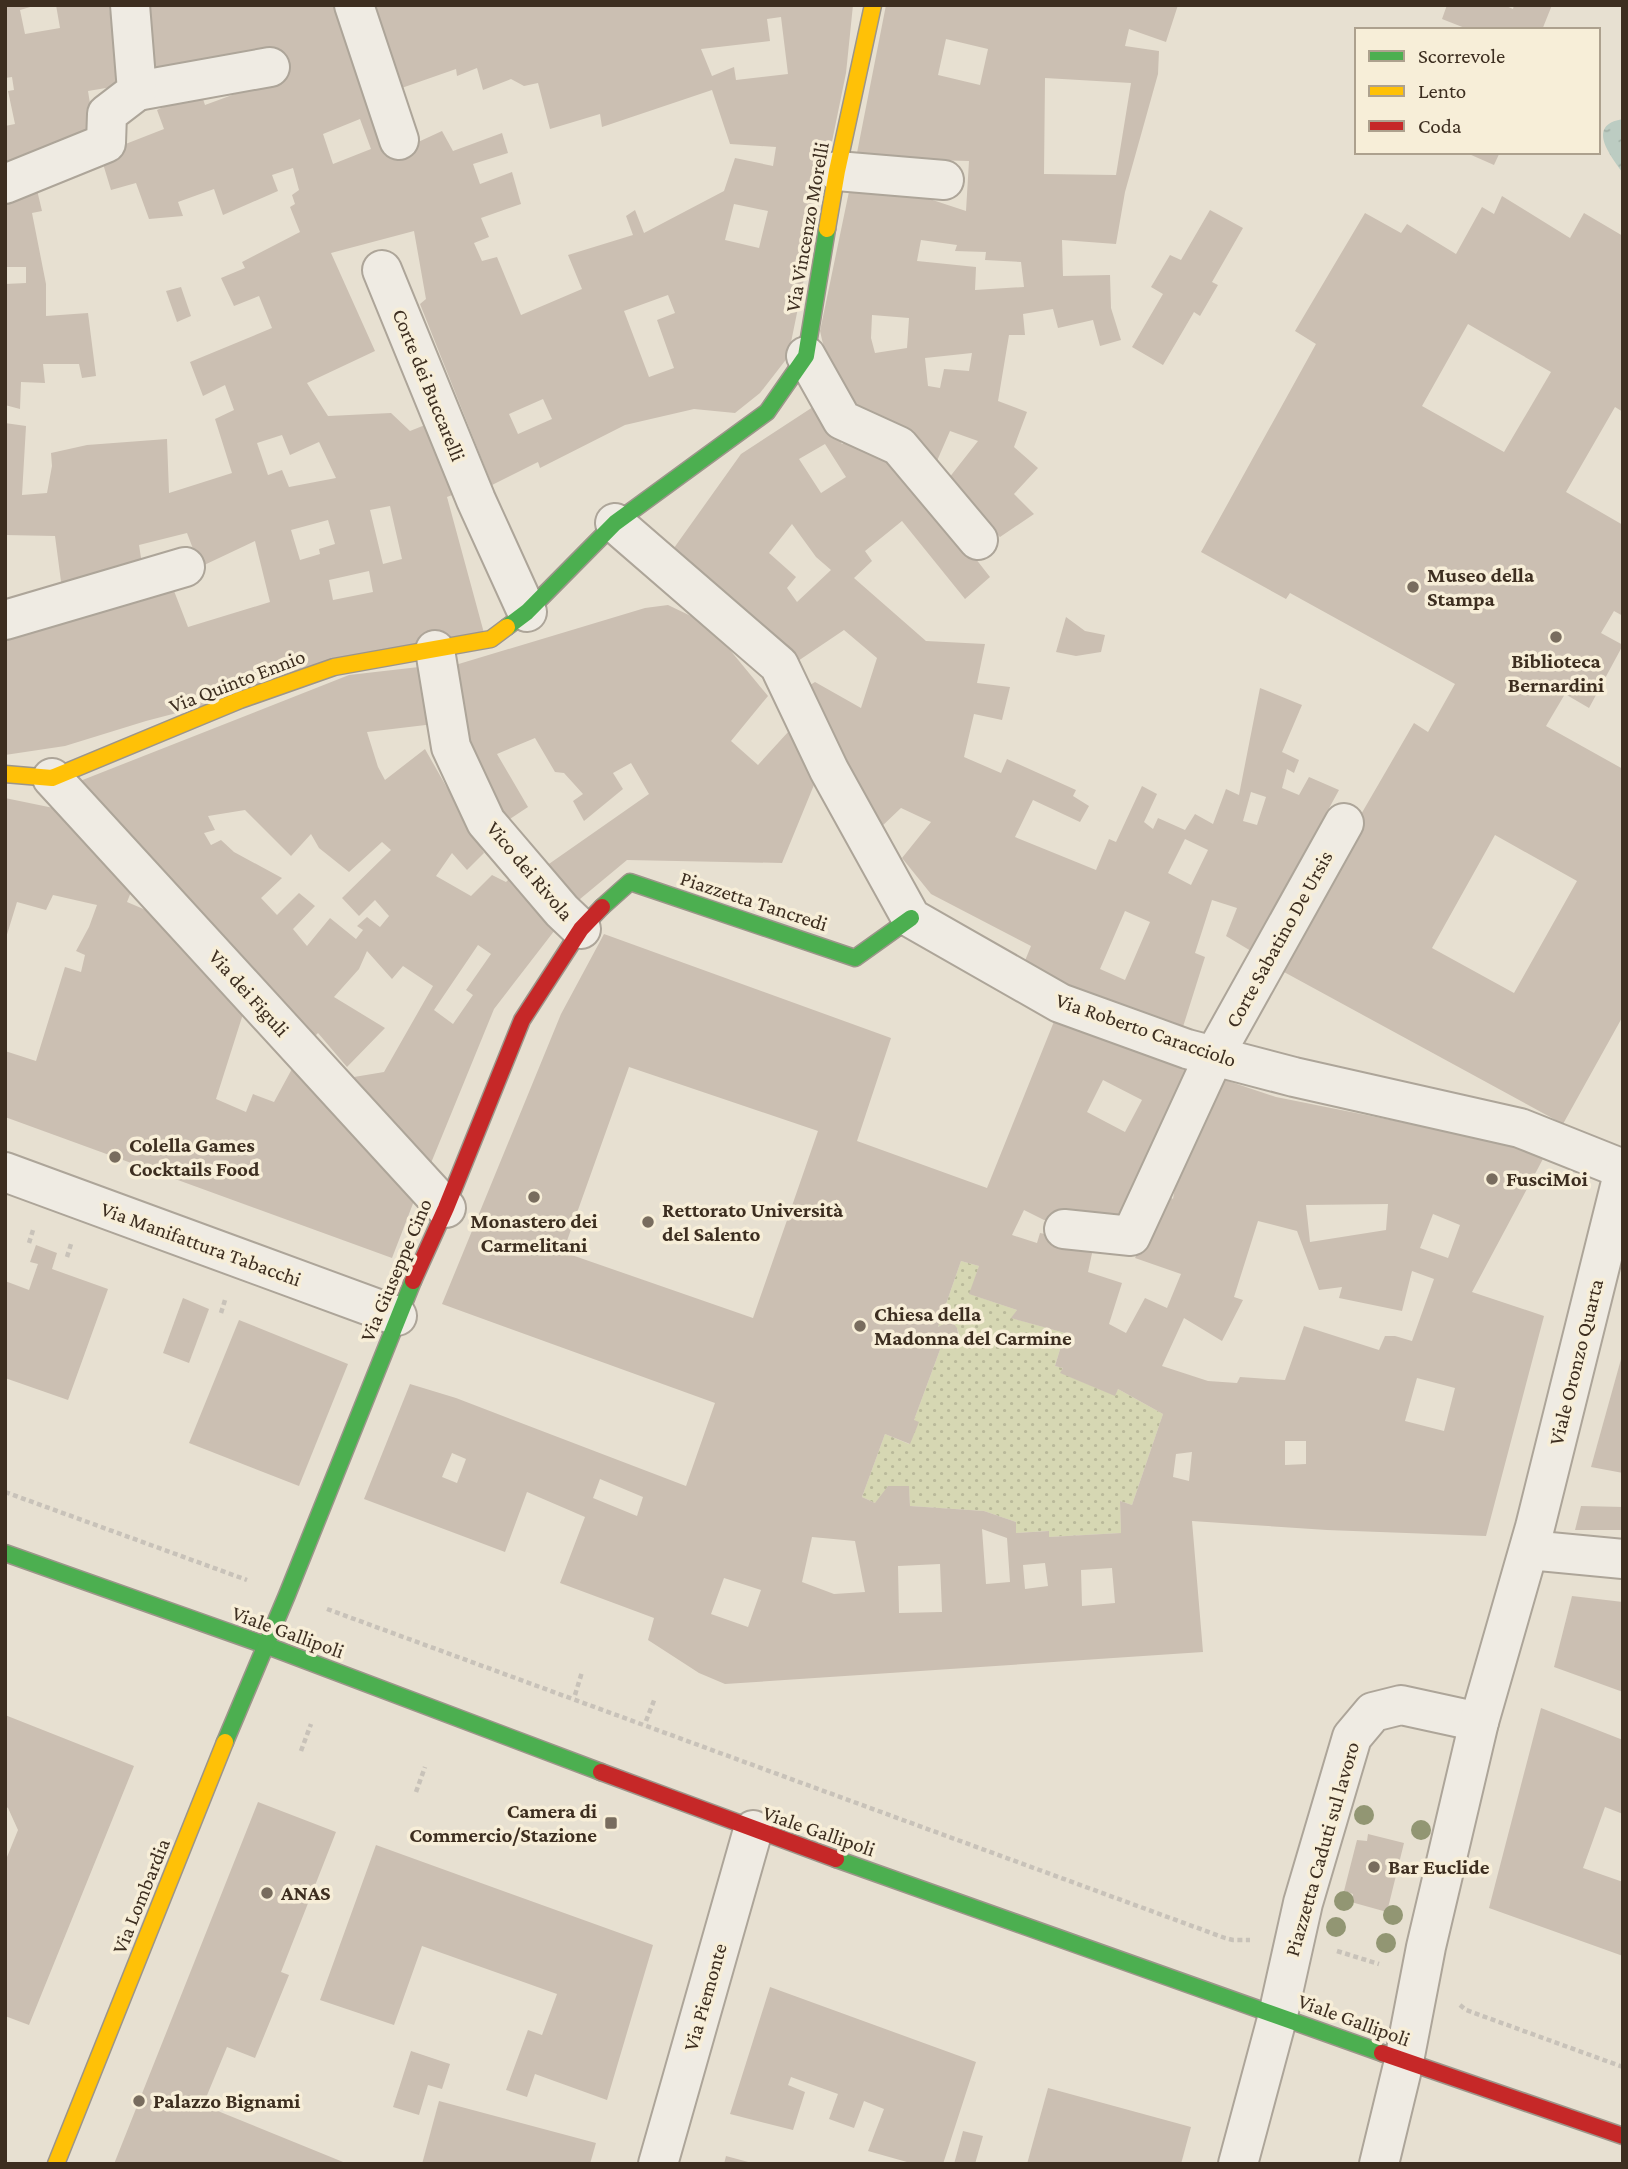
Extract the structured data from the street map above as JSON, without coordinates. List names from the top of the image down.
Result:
{
  "streets": {
    "street": [
      "Via Vincenzo Morelli",
      "Corte dei Buccarelli",
      "Via Quinto Ennio",
      "Vico dei Rivola",
      "Piazzetta Tancredi",
      "Corte Sabatino De Ursis",
      "Via dei Figuli",
      "Via Roberto Caracciolo",
      "Via Manifattura Tabacchi",
      "Via Giuseppe Cino",
      "Viale Oronzo Quarta",
      "Viale Gallipoli",
      "Piazzetta Caduti sul lavoro",
      "Via Lombardia",
      "Via Piemonte"
    ]
  },
  "crossings": [
    ["Via Vincenzo Morelli", "Corte dei Buccarelli"],
    ["Via Vincenzo Morelli", "Via Quinto Ennio"],
    ["Via Quinto Ennio", "Vico dei Rivola"],
    ["Via Quinto Ennio", "Via dei Figuli"],
    ["Vico dei Rivola", "Piazzetta Tancredi"],
    ["Vico dei Rivola", "Via Giuseppe Cino"],
    ["Piazzetta Tancredi", "Via Roberto Caracciolo"],
    ["Piazzetta Tancredi", "Via Giuseppe Cino"],
    ["Corte Sabatino De Ursis", "Via Roberto Caracciolo"],
    ["Via dei Figuli", "Via Giuseppe Cino"],
    ["Via Roberto Caracciolo", "Viale Oronzo Quarta"],
    ["Via Manifattura Tabacchi", "Via Giuseppe Cino"],
    ["Via Giuseppe Cino", "Viale Gallipoli"],
    ["Via Giuseppe Cino", "Via Lombardia"],
    ["Viale Gallipoli", "Piazzetta Caduti sul lavoro"],
    ["Viale Gallipoli", "Via Lombardia"],
    ["Viale Gallipoli", "Via Piemonte"]
  ],
  "places": {
    "other": [
      "Museo della Stampa",
      "Biblioteca Bernardini",
      "Colella Games Cocktails Food",
      "FusciMoi",
      "Monastero dei Carmelitani",
      "Rettorato Università del Salento",
      "Chiesa della Madonna del Carmine",
      "Bar Euclide",
      "ANAS",
      "Palazzo Bignami"
    ],
    "transit": ["Camera di Commercio/Stazione"]
  },
  "legend": ["Scorrevole", "Lento", "Coda"]
}
